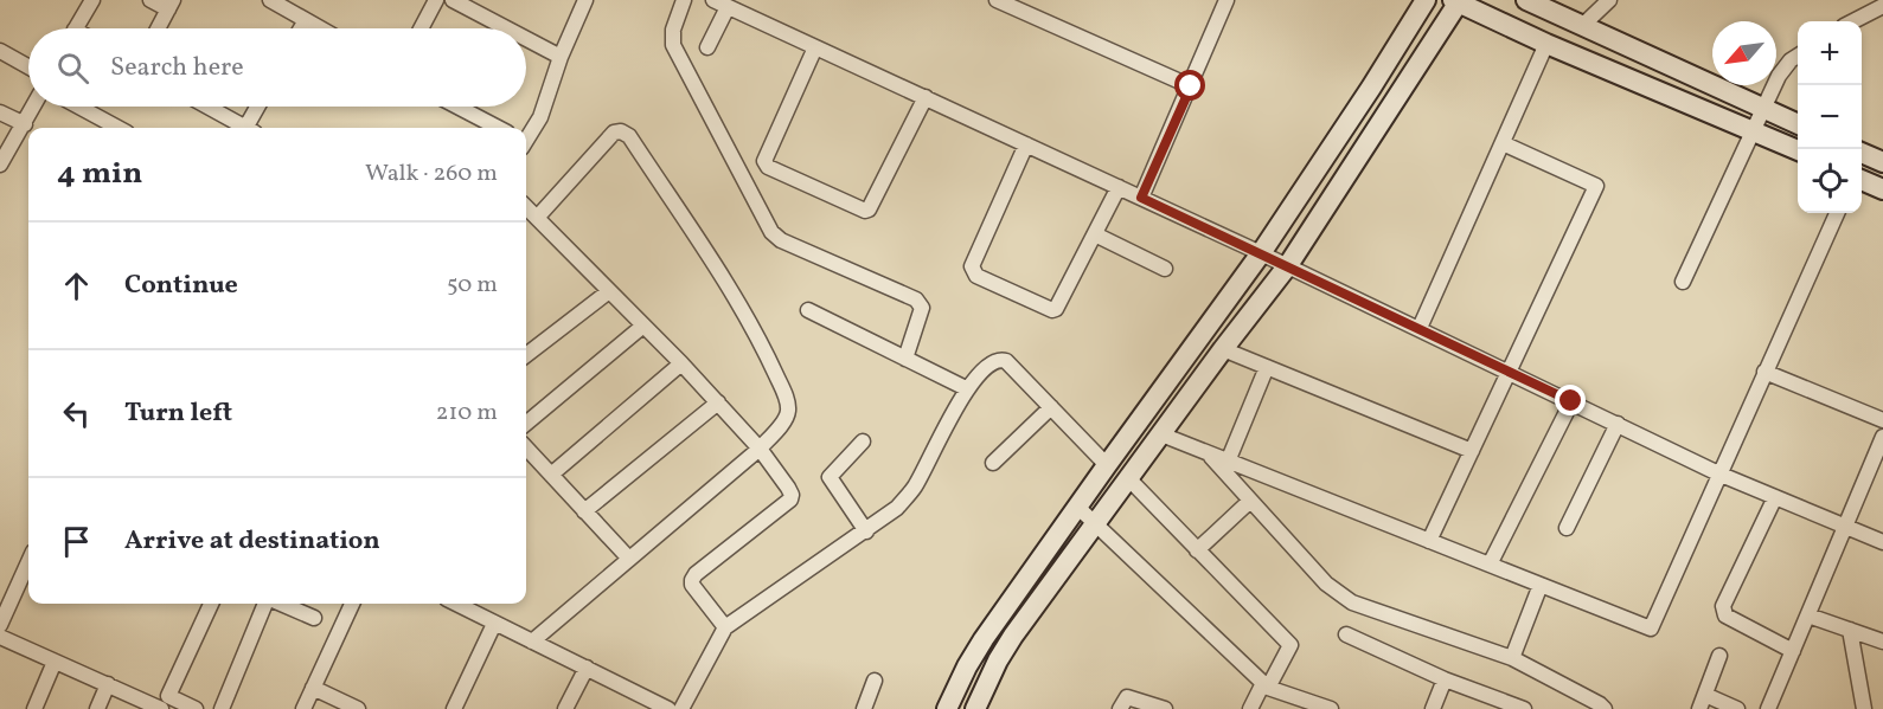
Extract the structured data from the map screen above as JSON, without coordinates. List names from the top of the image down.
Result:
{
  "north": "bottom left",
  "page": {
    "map_buttons": ["+", "−"],
    "search": "Search here",
    "heading": ["4 min", "Walk · 260 m"],
    "list": [
      ["Continue", "50 m"],
      ["Turn left", "210 m"],
      "Arrive at destination"
    ]
  }
}
